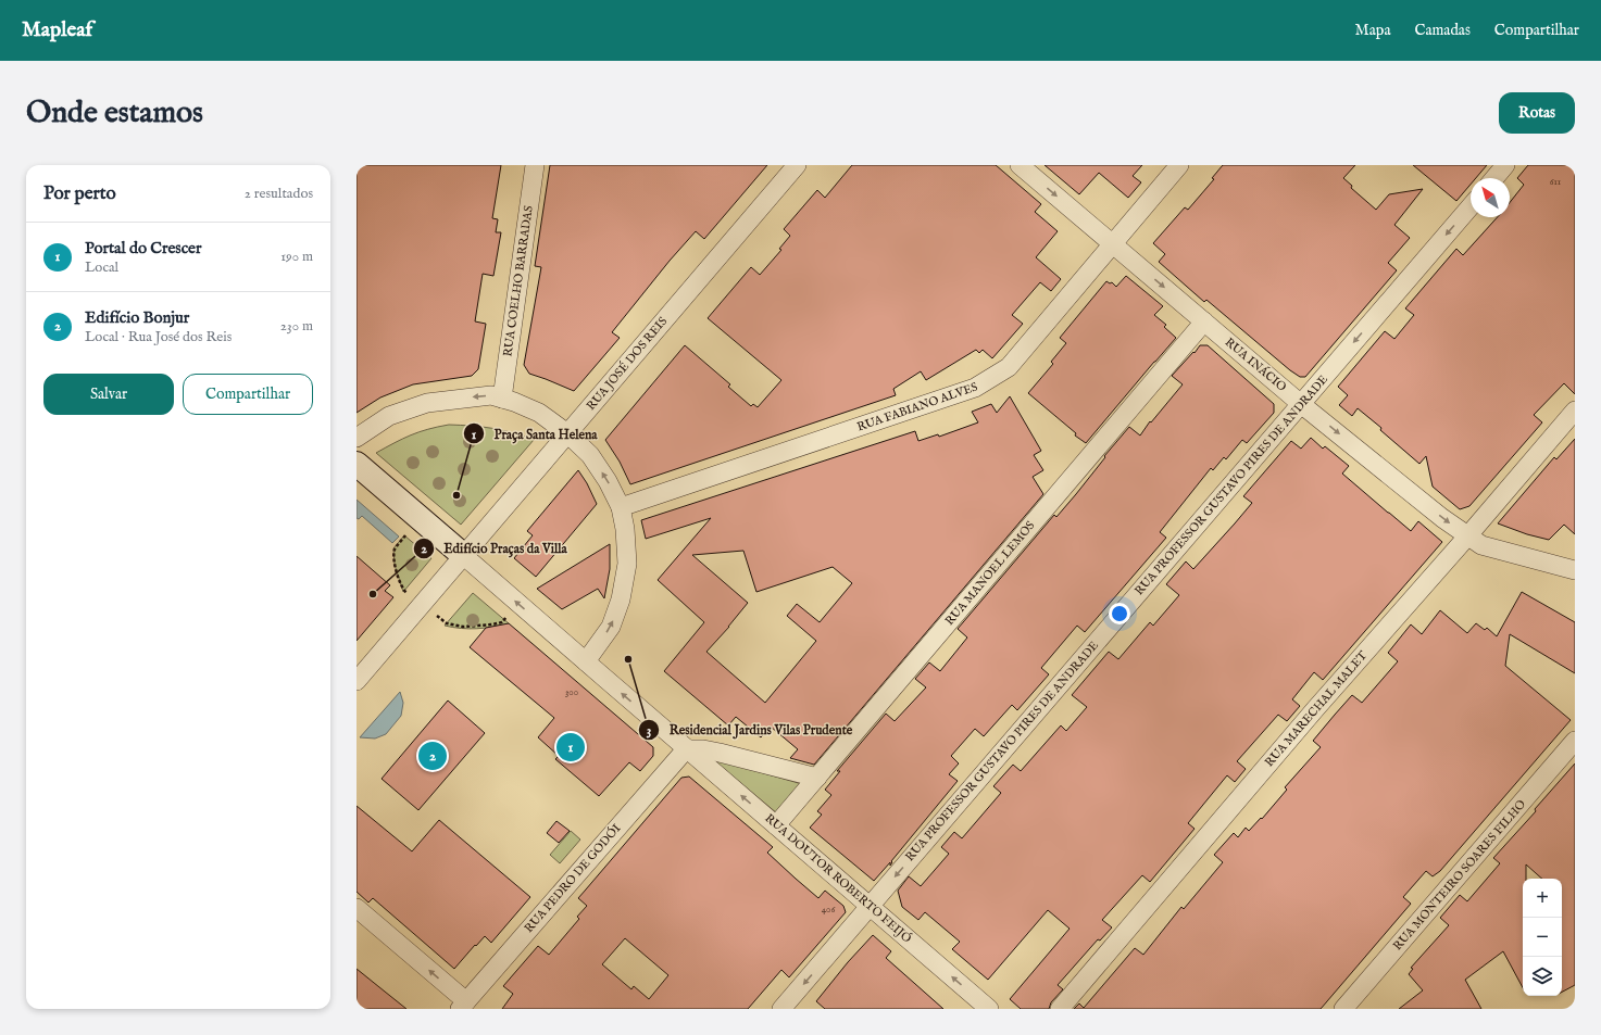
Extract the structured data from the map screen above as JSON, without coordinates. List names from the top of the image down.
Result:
{
  "streets": {
    "street": [
      "RUA COELHO BARRADAS",
      "RUA JOSÉ DOS REIS",
      "RUA INÁCIO",
      "RUA FABIANO ALVES",
      "RUA PROFESSOR GUSTAVO PIRES DE ANDRADE",
      "RUA MANOEL LEMOS",
      "RUA MARECHAL MALET",
      "RUA MONTEIRO SOARES FILHO",
      "RUA PEDRO DE GODÓI",
      "RUA DOUTOR ROBERTO FEIJÓ"
    ]
  },
  "crossings": [
    ["RUA JOSÉ DOS REIS", "RUA DOUTOR ROBERTO FEIJÓ"],
    ["RUA INÁCIO", "RUA FABIANO ALVES"],
    ["RUA INÁCIO", "RUA PROFESSOR GUSTAVO PIRES DE ANDRADE"],
    ["RUA INÁCIO", "RUA MANOEL LEMOS"],
    ["RUA INÁCIO", "RUA MARECHAL MALET"],
    ["RUA PROFESSOR GUSTAVO PIRES DE ANDRADE", "RUA DOUTOR ROBERTO FEIJÓ"],
    ["RUA MANOEL LEMOS", "RUA DOUTOR ROBERTO FEIJÓ"],
    ["RUA PEDRO DE GODÓI", "RUA DOUTOR ROBERTO FEIJÓ"]
  ],
  "one_way": ["RUA INÁCIO", "RUA PROFESSOR GUSTAVO PIRES DE ANDRADE", "RUA DOUTOR ROBERTO FEIJÓ"],
  "places": ["Praça Santa Helena", "Edifício Praças da Villa", "Residencial Jardins Vilas Prudente"],
  "house_numbers": ["611", "300", "406"],
  "north": "top left",
  "page": {
    "header": "Mapleaf",
    "nav": ["Mapa", "Camadas", "Compartilhar"],
    "buttons": [
      "Rotas",
      ["Salvar", "Compartilhar"]
    ],
    "title": "Onde estamos",
    "heading": ["Por perto", "2 resultados"],
    "list": [
      {
        "mark": "1",
        "name": "Portal do Crescer",
        "note": "Local",
        "value": "190 m"
      },
      {
        "mark": "2",
        "name": "Edifício Bonjur",
        "note": "Local · Rua José dos Reis",
        "value": "230 m"
      }
    ],
    "pins": ["1", "2"],
    "map_buttons": ["+", "−"]
  }
}
